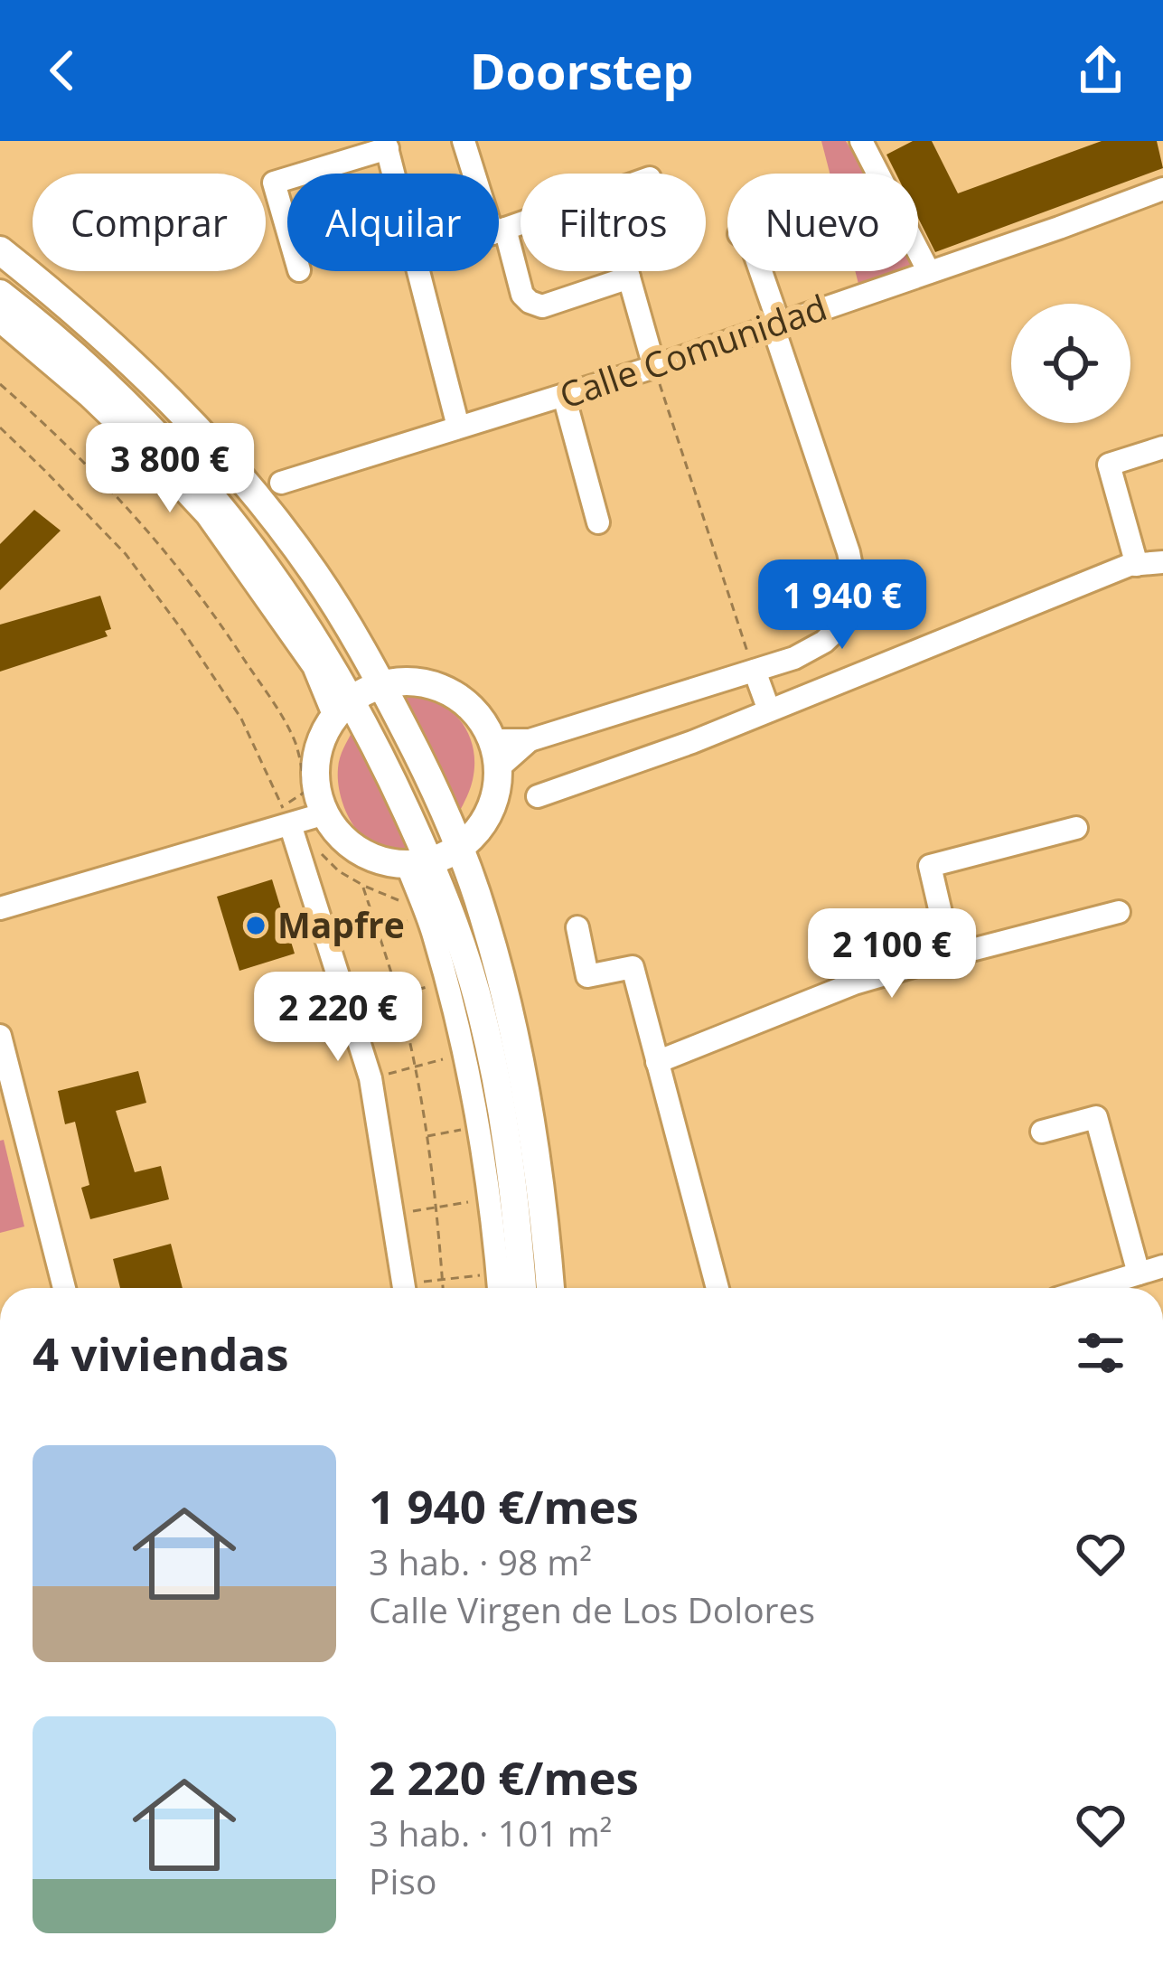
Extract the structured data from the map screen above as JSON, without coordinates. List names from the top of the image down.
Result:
{
  "streets": {
    "street": ["Calle Comunidad"]
  },
  "places": ["Mapfre"],
  "page": {
    "header": "Doorstep",
    "chip": [
      "Comprar",
      "Alquilar",
      "Filtros",
      "Nuevo"
    ],
    "price": [
      "3 800 €",
      "1 940 €",
      "2 100 €",
      "2 220 €"
    ],
    "heading": "4 viviendas",
    "list": [
      {
        "name": "1 940 €/mes",
        "note": "3 hab. · 98 m² · Calle Virgen de Los Dolores"
      },
      {
        "name": "2 220 €/mes",
        "note": "3 hab. · 101 m² · Piso"
      }
    ]
  }
}
